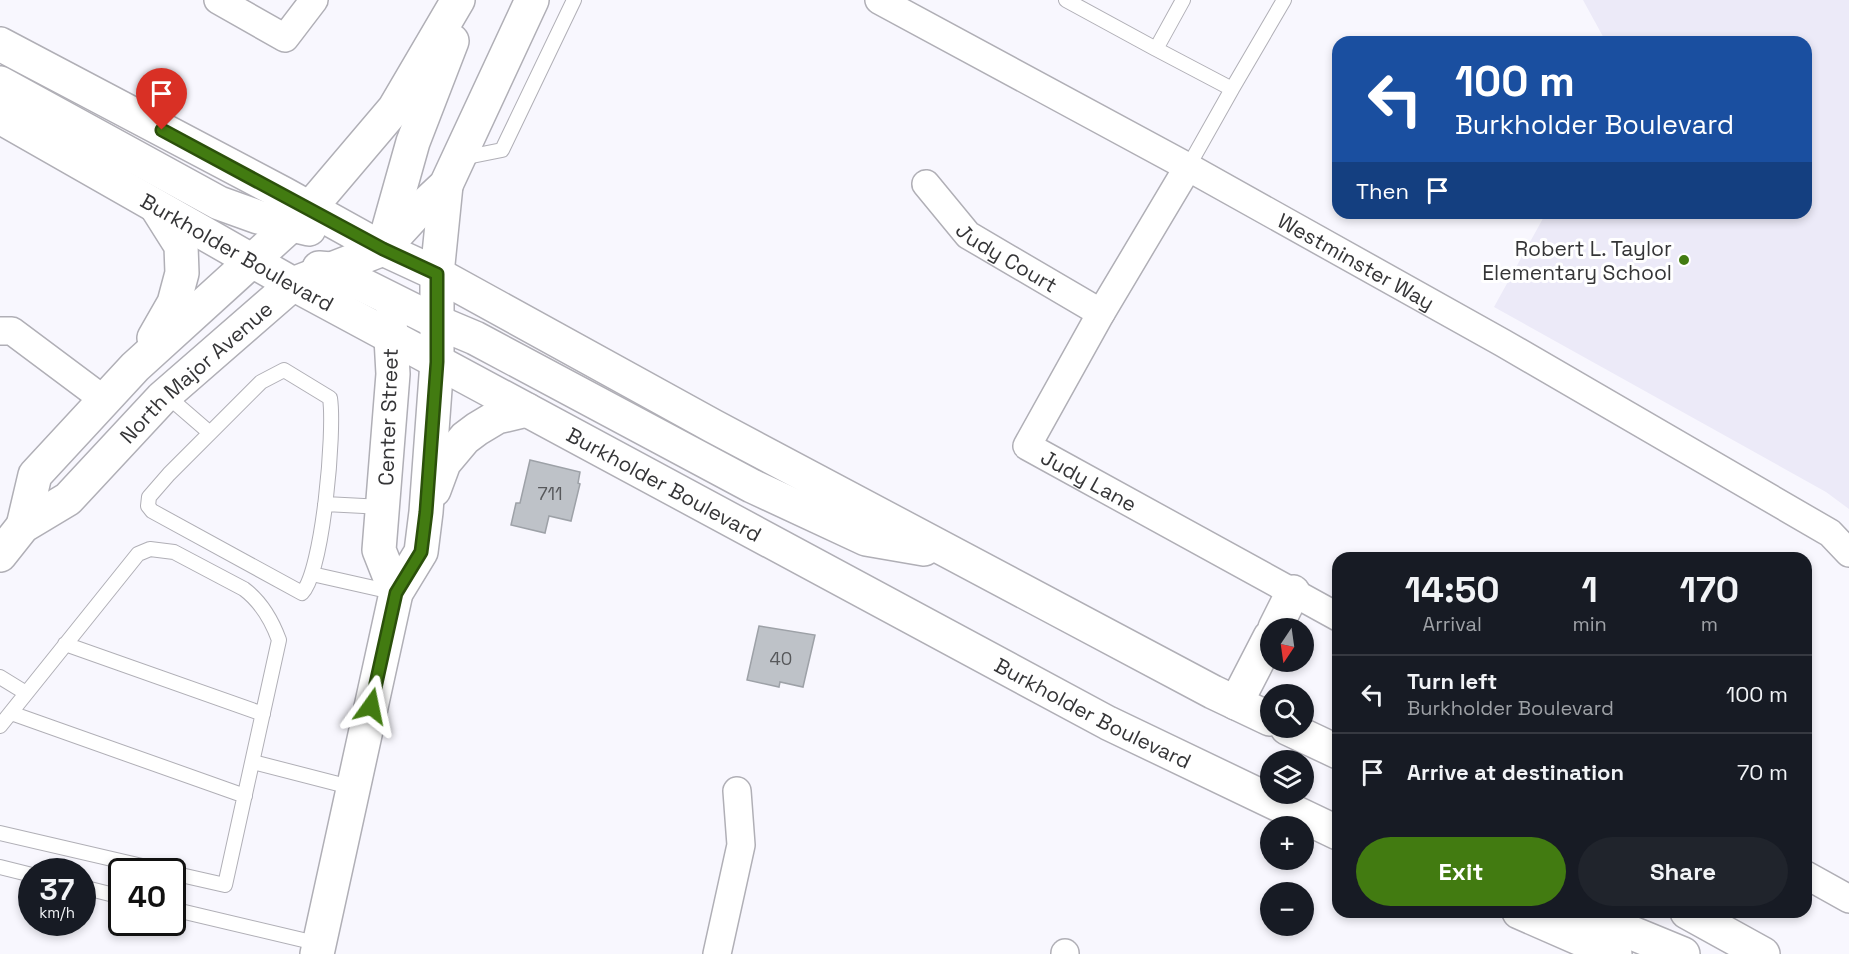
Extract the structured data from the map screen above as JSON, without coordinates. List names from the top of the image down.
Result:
{
  "streets": {
    "main road": ["Burkholder Boulevard", "North Major Avenue", "Center Street"],
    "street": ["Judy Court", "Westminster Way", "Judy Lane"]
  },
  "crossings": [
    ["Burkholder Boulevard", "North Major Avenue"],
    ["Burkholder Boulevard", "Center Street"],
    ["Judy Court", "Judy Lane"],
    ["Westminster Way", "Judy Lane"],
    ["North Major Avenue", "Center Street"]
  ],
  "places": ["Robert L. Taylor Elementary School"],
  "house_numbers": ["711", "40"],
  "north": "bottom",
  "page": {
    "turn": ["100 m", "Burkholder Boulevard"],
    "then": "Then",
    "eta": [
      "14:50",
      "Arrival",
      "1",
      "min",
      "170",
      "m"
    ],
    "map_buttons": ["+", "−"],
    "list": [
      {
        "name": "Turn left",
        "note": "Burkholder Boulevard",
        "value": "100 m"
      },
      {
        "name": "Arrive at destination",
        "value": "70 m"
      }
    ],
    "buttons": ["Exit", "Share"],
    "speed": "37 km/h",
    "limit": "40"
  }
}
